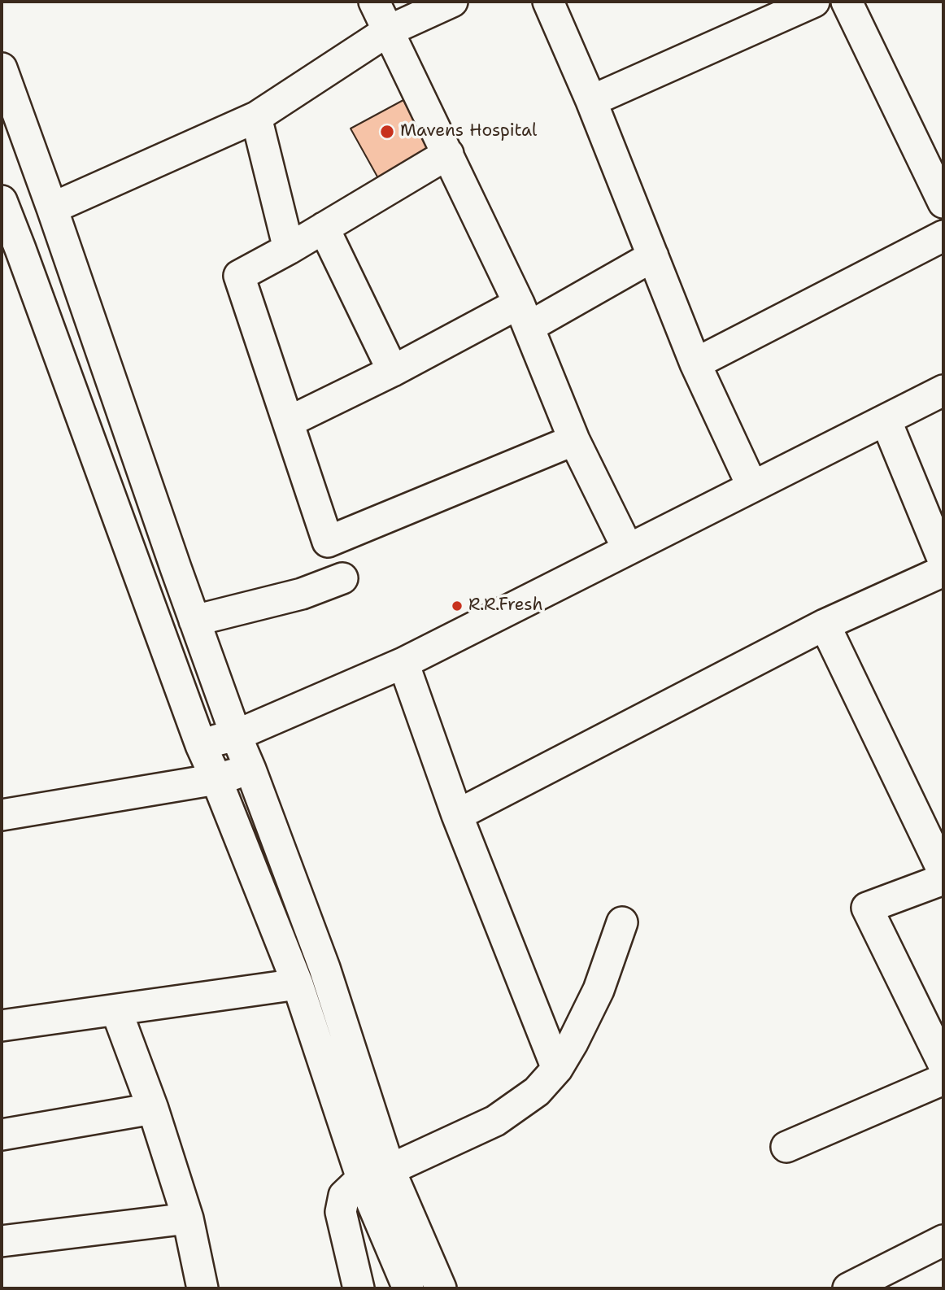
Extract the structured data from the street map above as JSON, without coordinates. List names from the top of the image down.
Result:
{
  "places": ["Mavens Hospital", "R.R.Fresh"]
}
